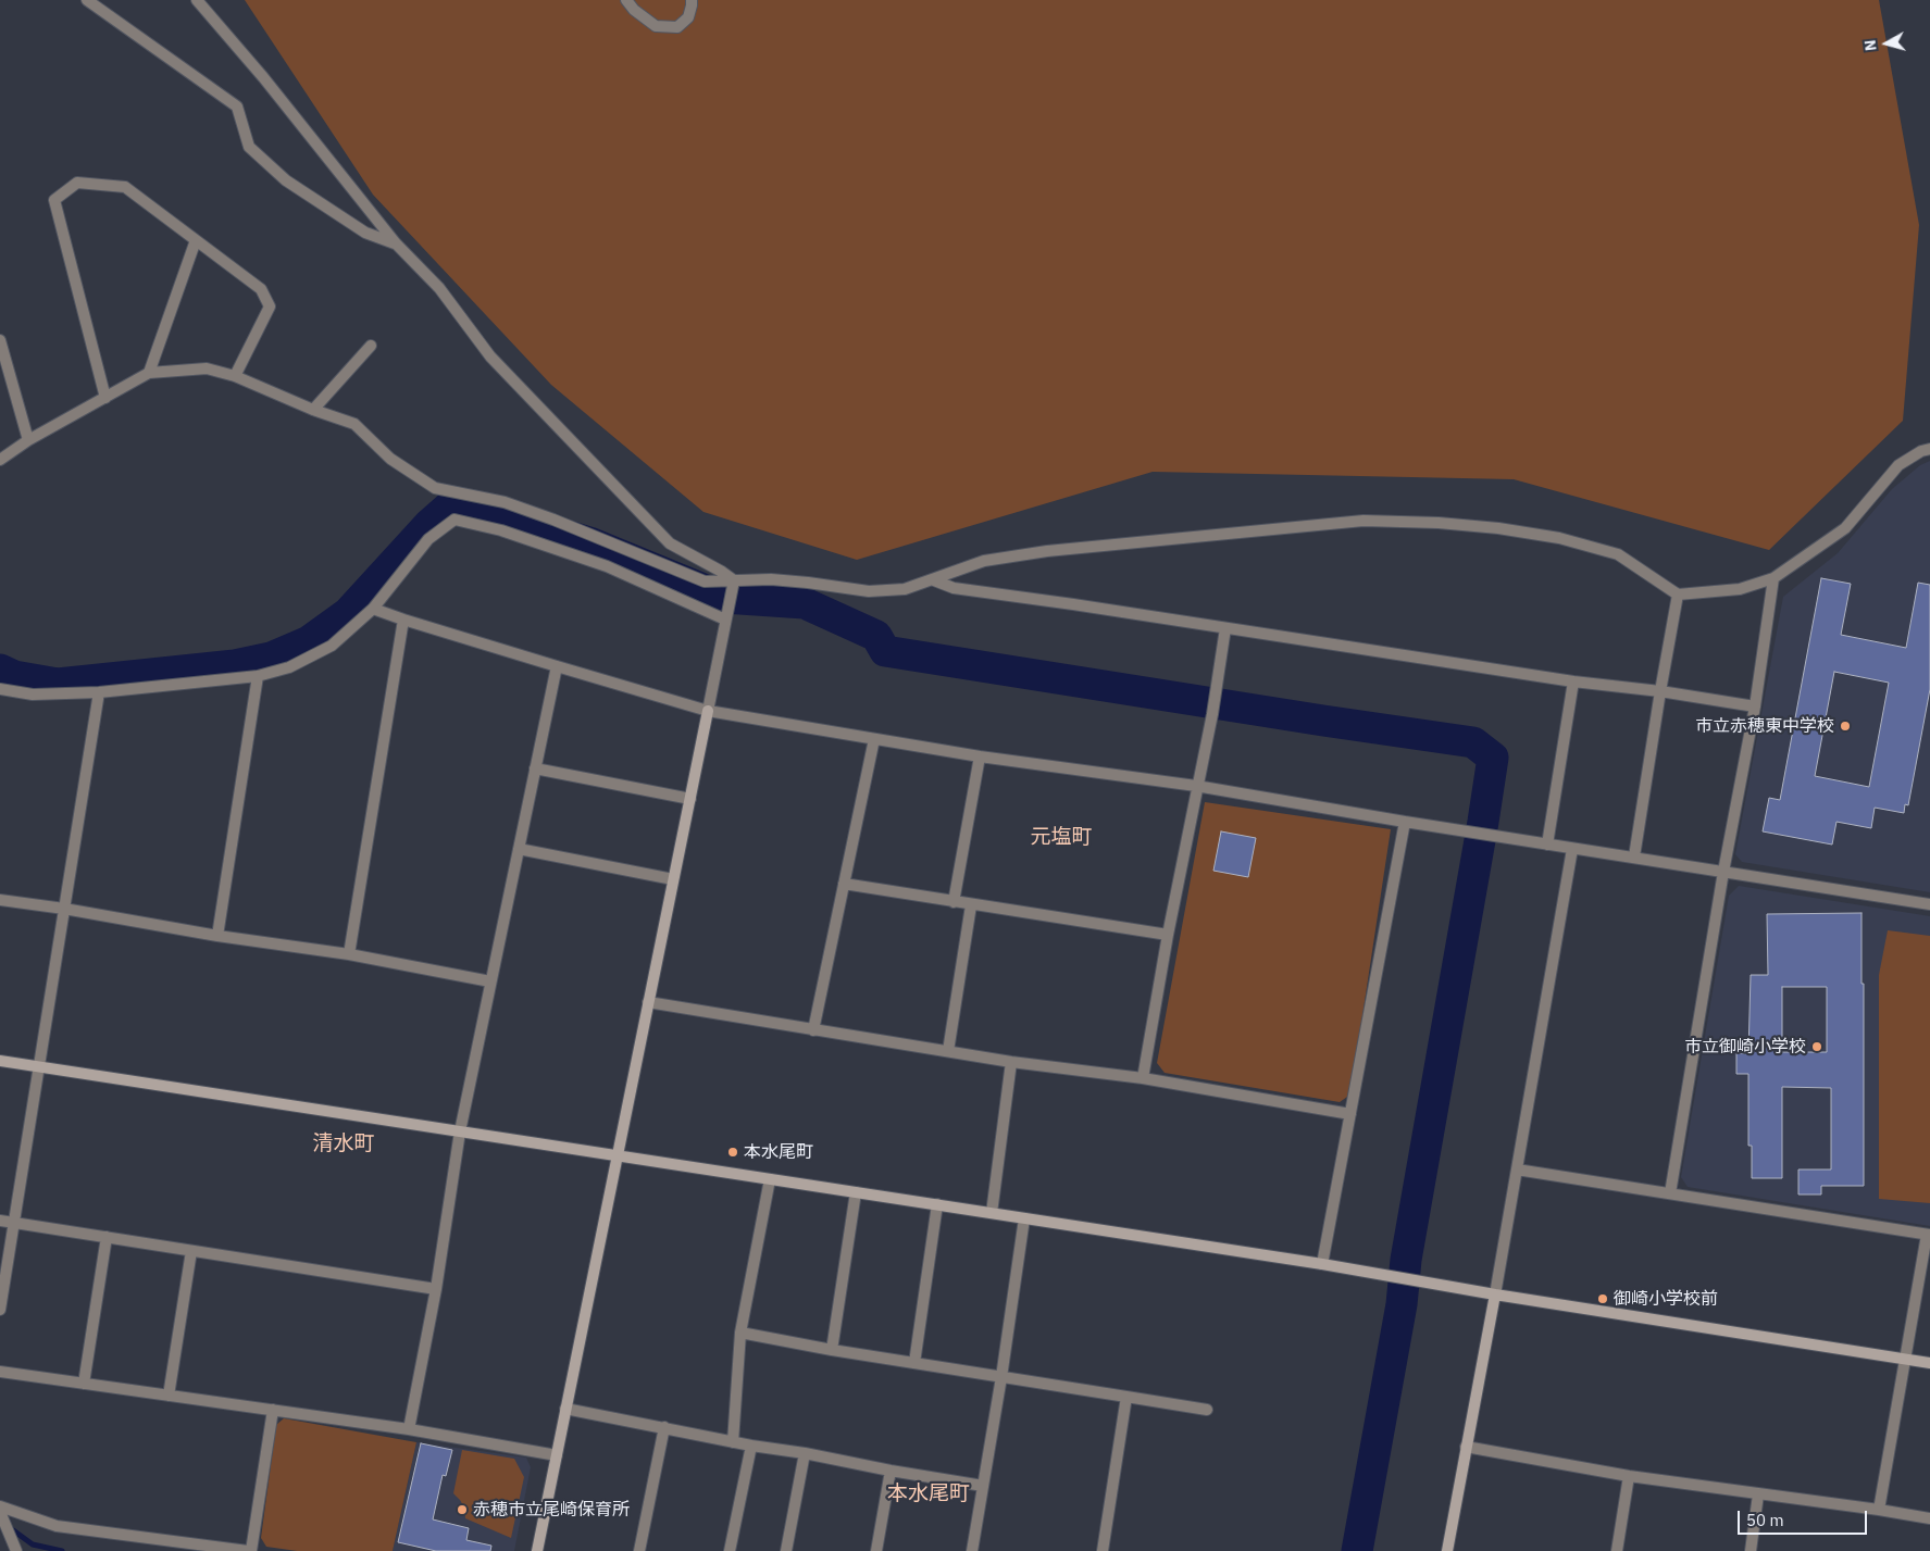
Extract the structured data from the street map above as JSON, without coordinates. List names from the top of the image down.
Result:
{
  "districts": ["元塩町", "清水町", "本水尾町"],
  "places": [
    "市立赤穂東中学校",
    "市立御崎小学校",
    "本水尾町",
    "御崎小学校前",
    "赤穂市立尾崎保育所"
  ],
  "scale_bar": "50 m",
  "north": "left"
}
